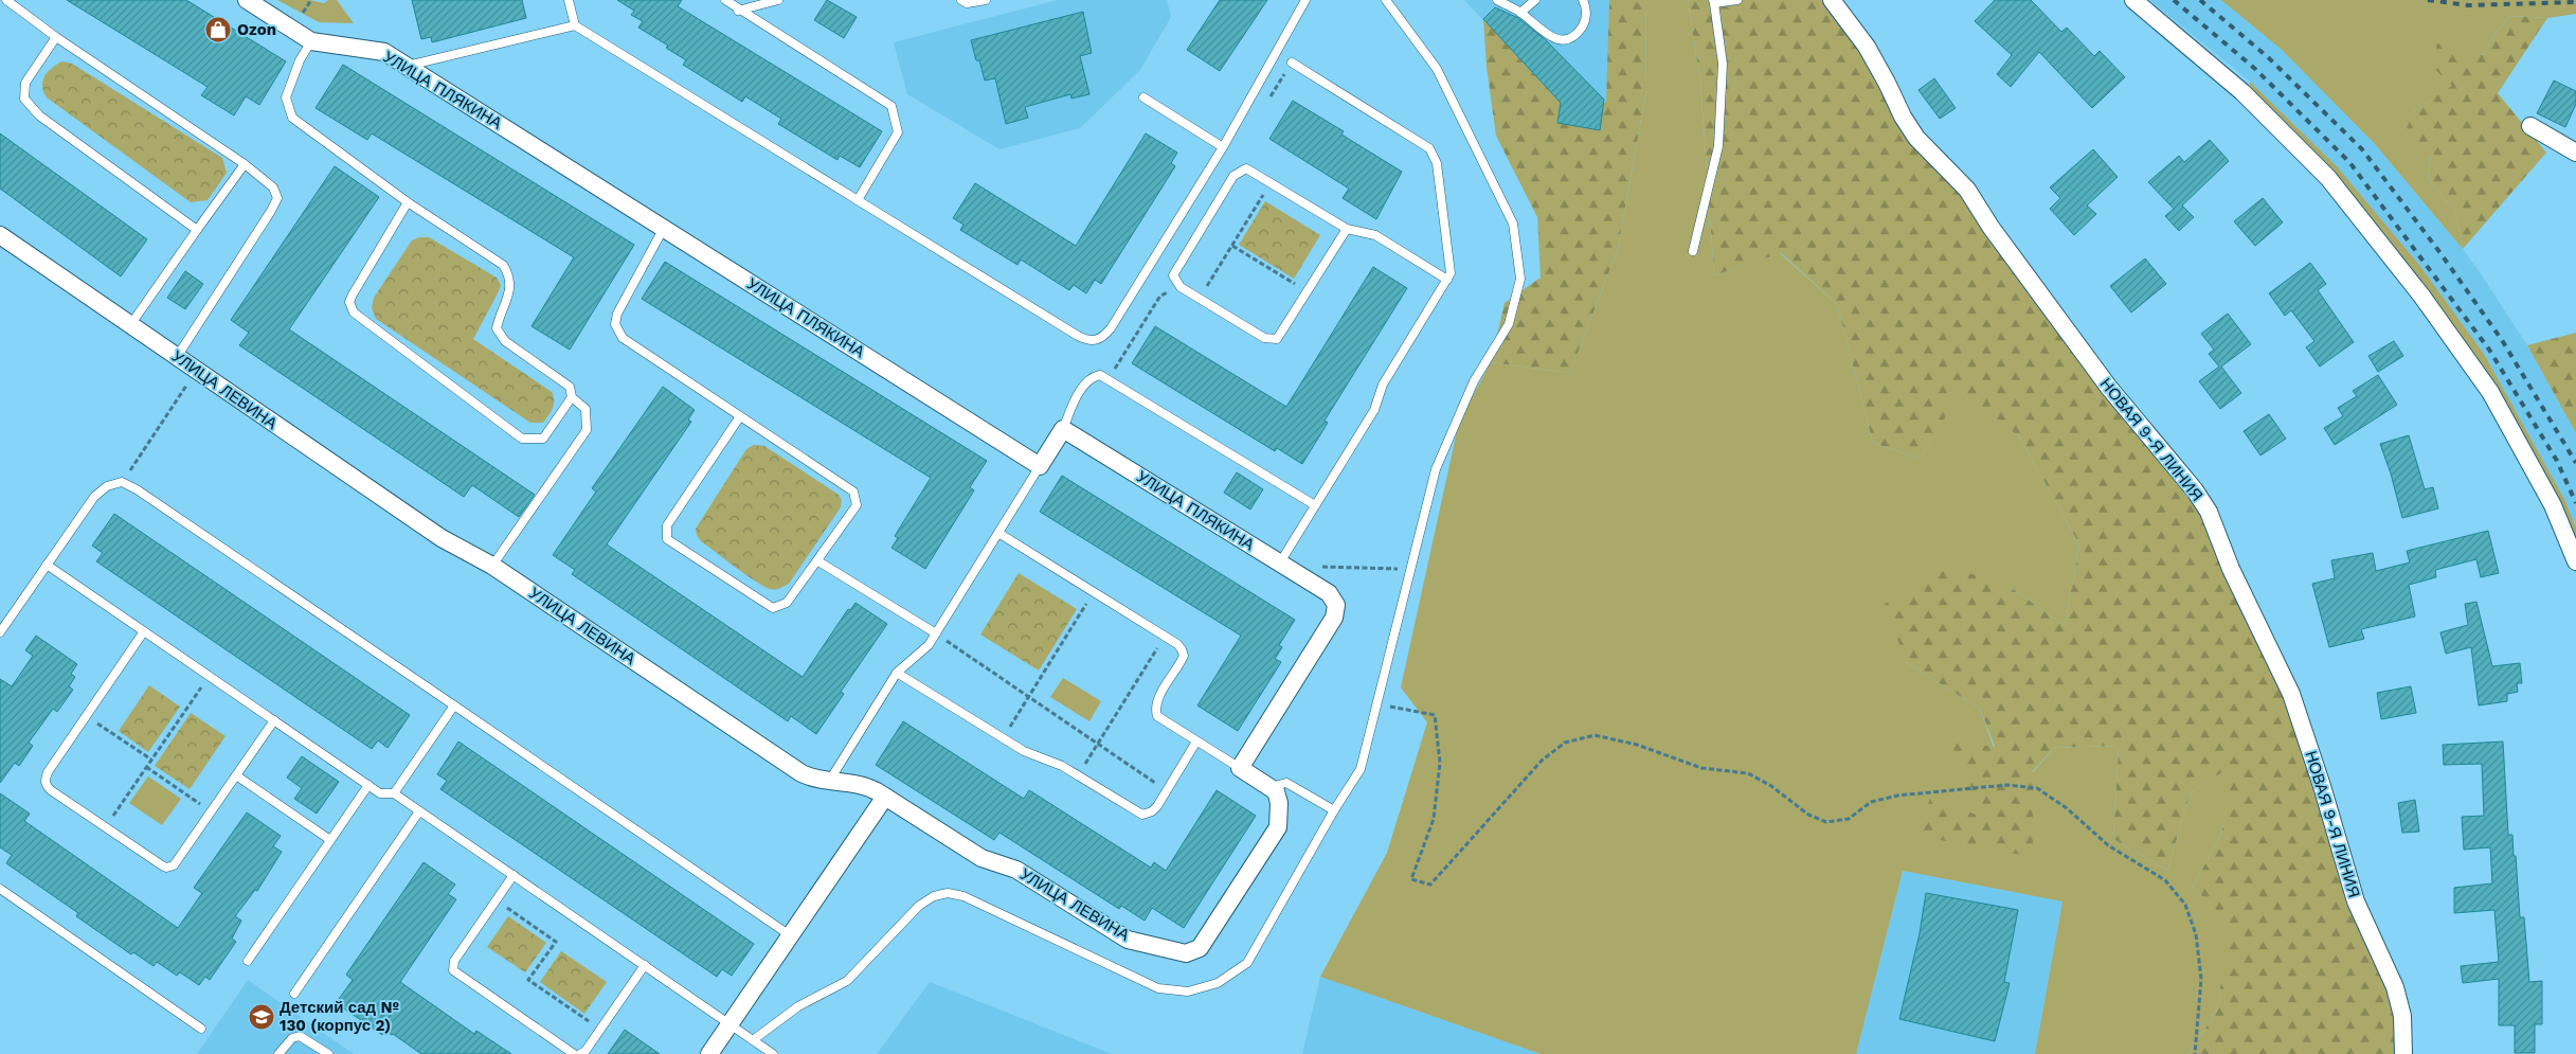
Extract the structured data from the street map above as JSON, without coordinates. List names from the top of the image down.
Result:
{
  "streets": {
    "street": ["УЛИЦА ПЛЯКИНА", "УЛИЦА ЛЕВИНА", "НОВАЯ 9-Я ЛИНИЯ"]
  },
  "places": {
    "shop": ["Ozon"],
    "school or university": ["Детский сад № 130 (корпус 2)"]
  }
}
